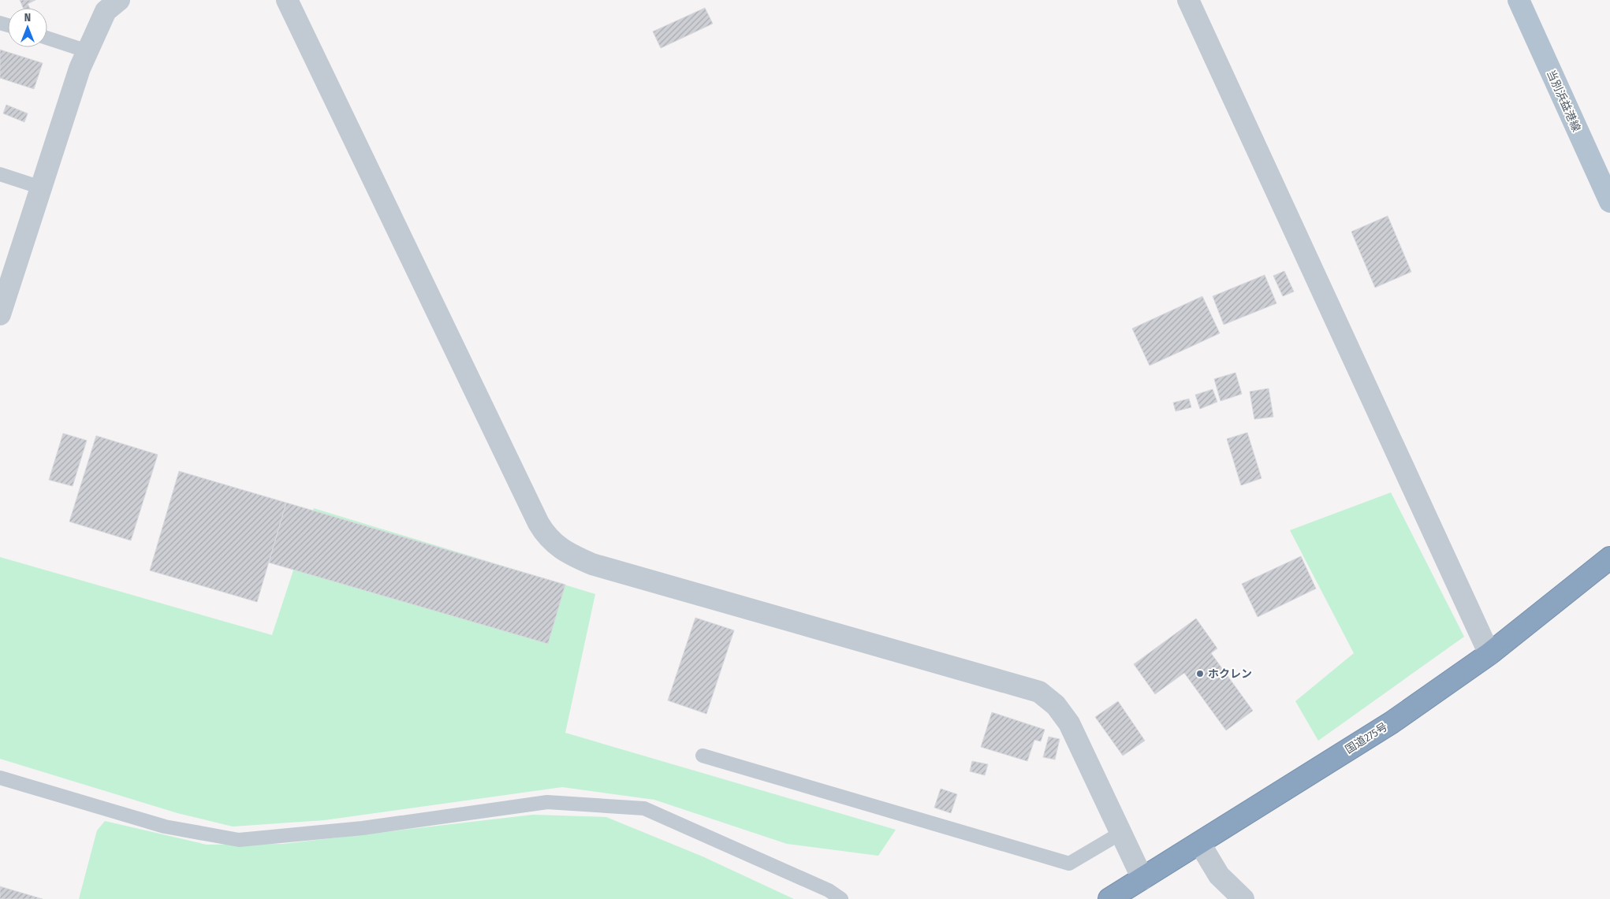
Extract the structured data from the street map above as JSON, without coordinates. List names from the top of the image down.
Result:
{
  "streets": {
    "highway": ["国道275号"],
    "main road": ["当別浜益港線"]
  },
  "places": ["ホクレン"],
  "north": "top"
}
